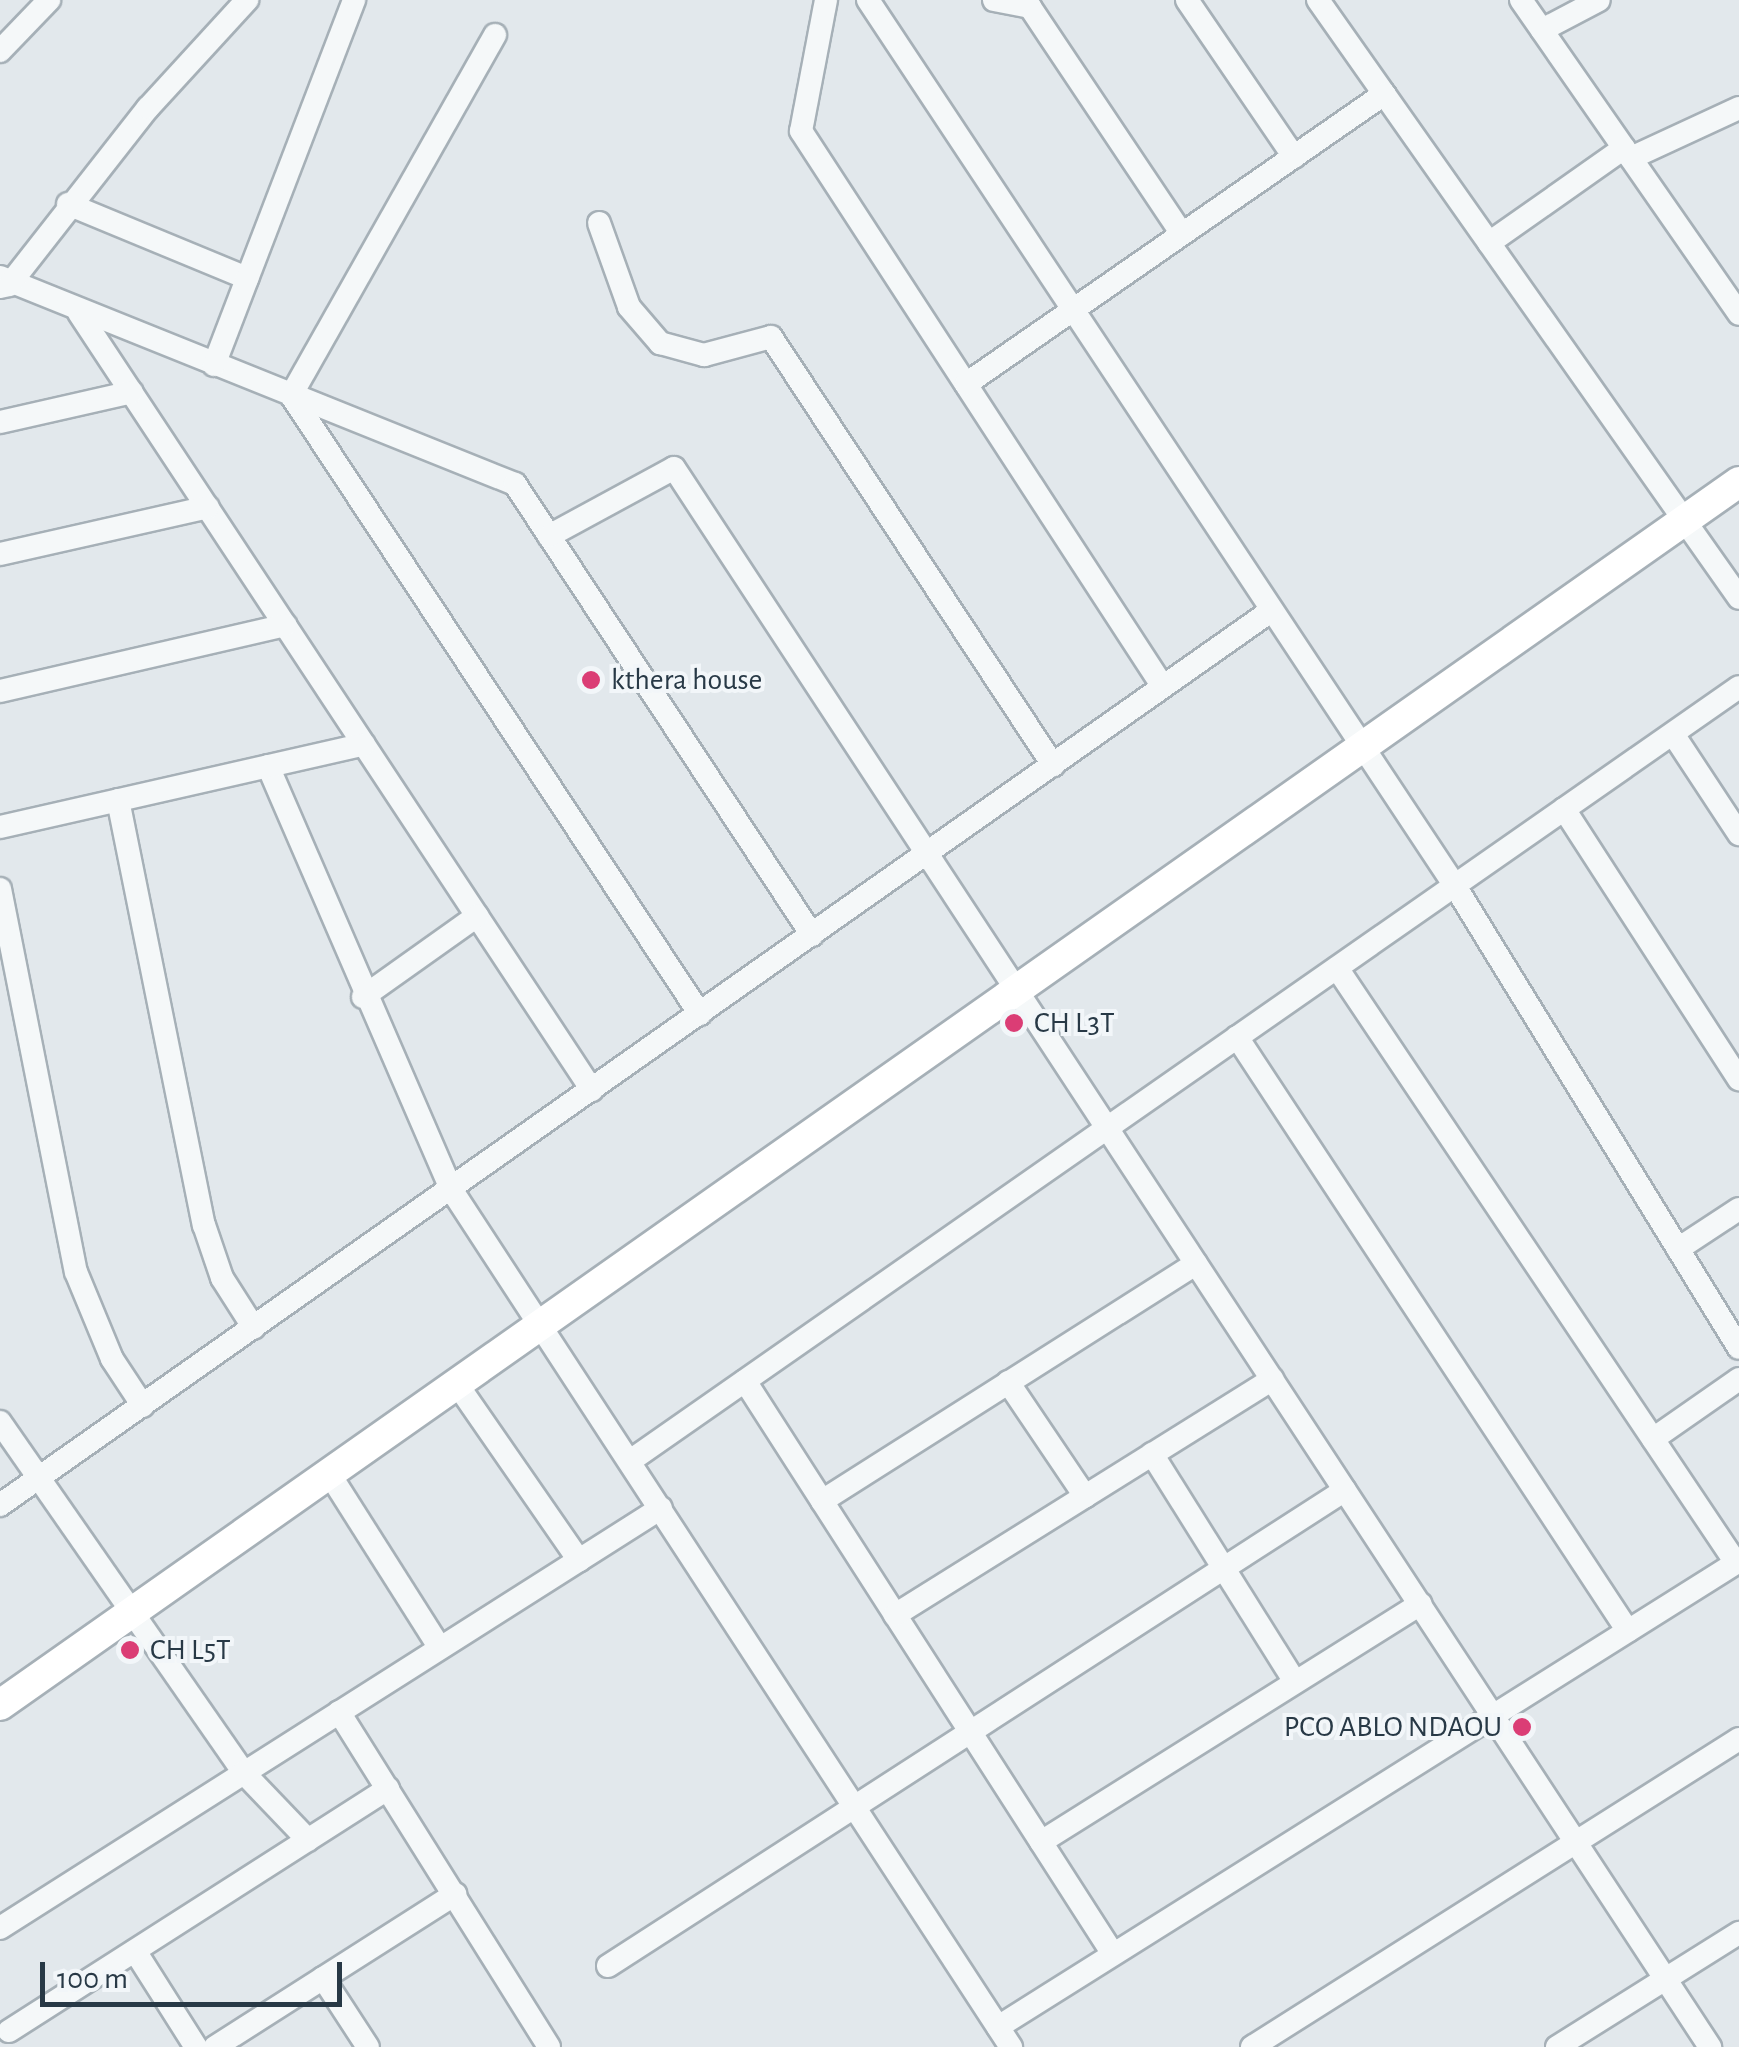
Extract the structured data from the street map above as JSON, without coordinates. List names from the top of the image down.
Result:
{
  "places": [
    "kthera house",
    "CH L3T",
    "CH L5T",
    "PCO ABLO NDAOU"
  ],
  "scale_bar": "100 m"
}
